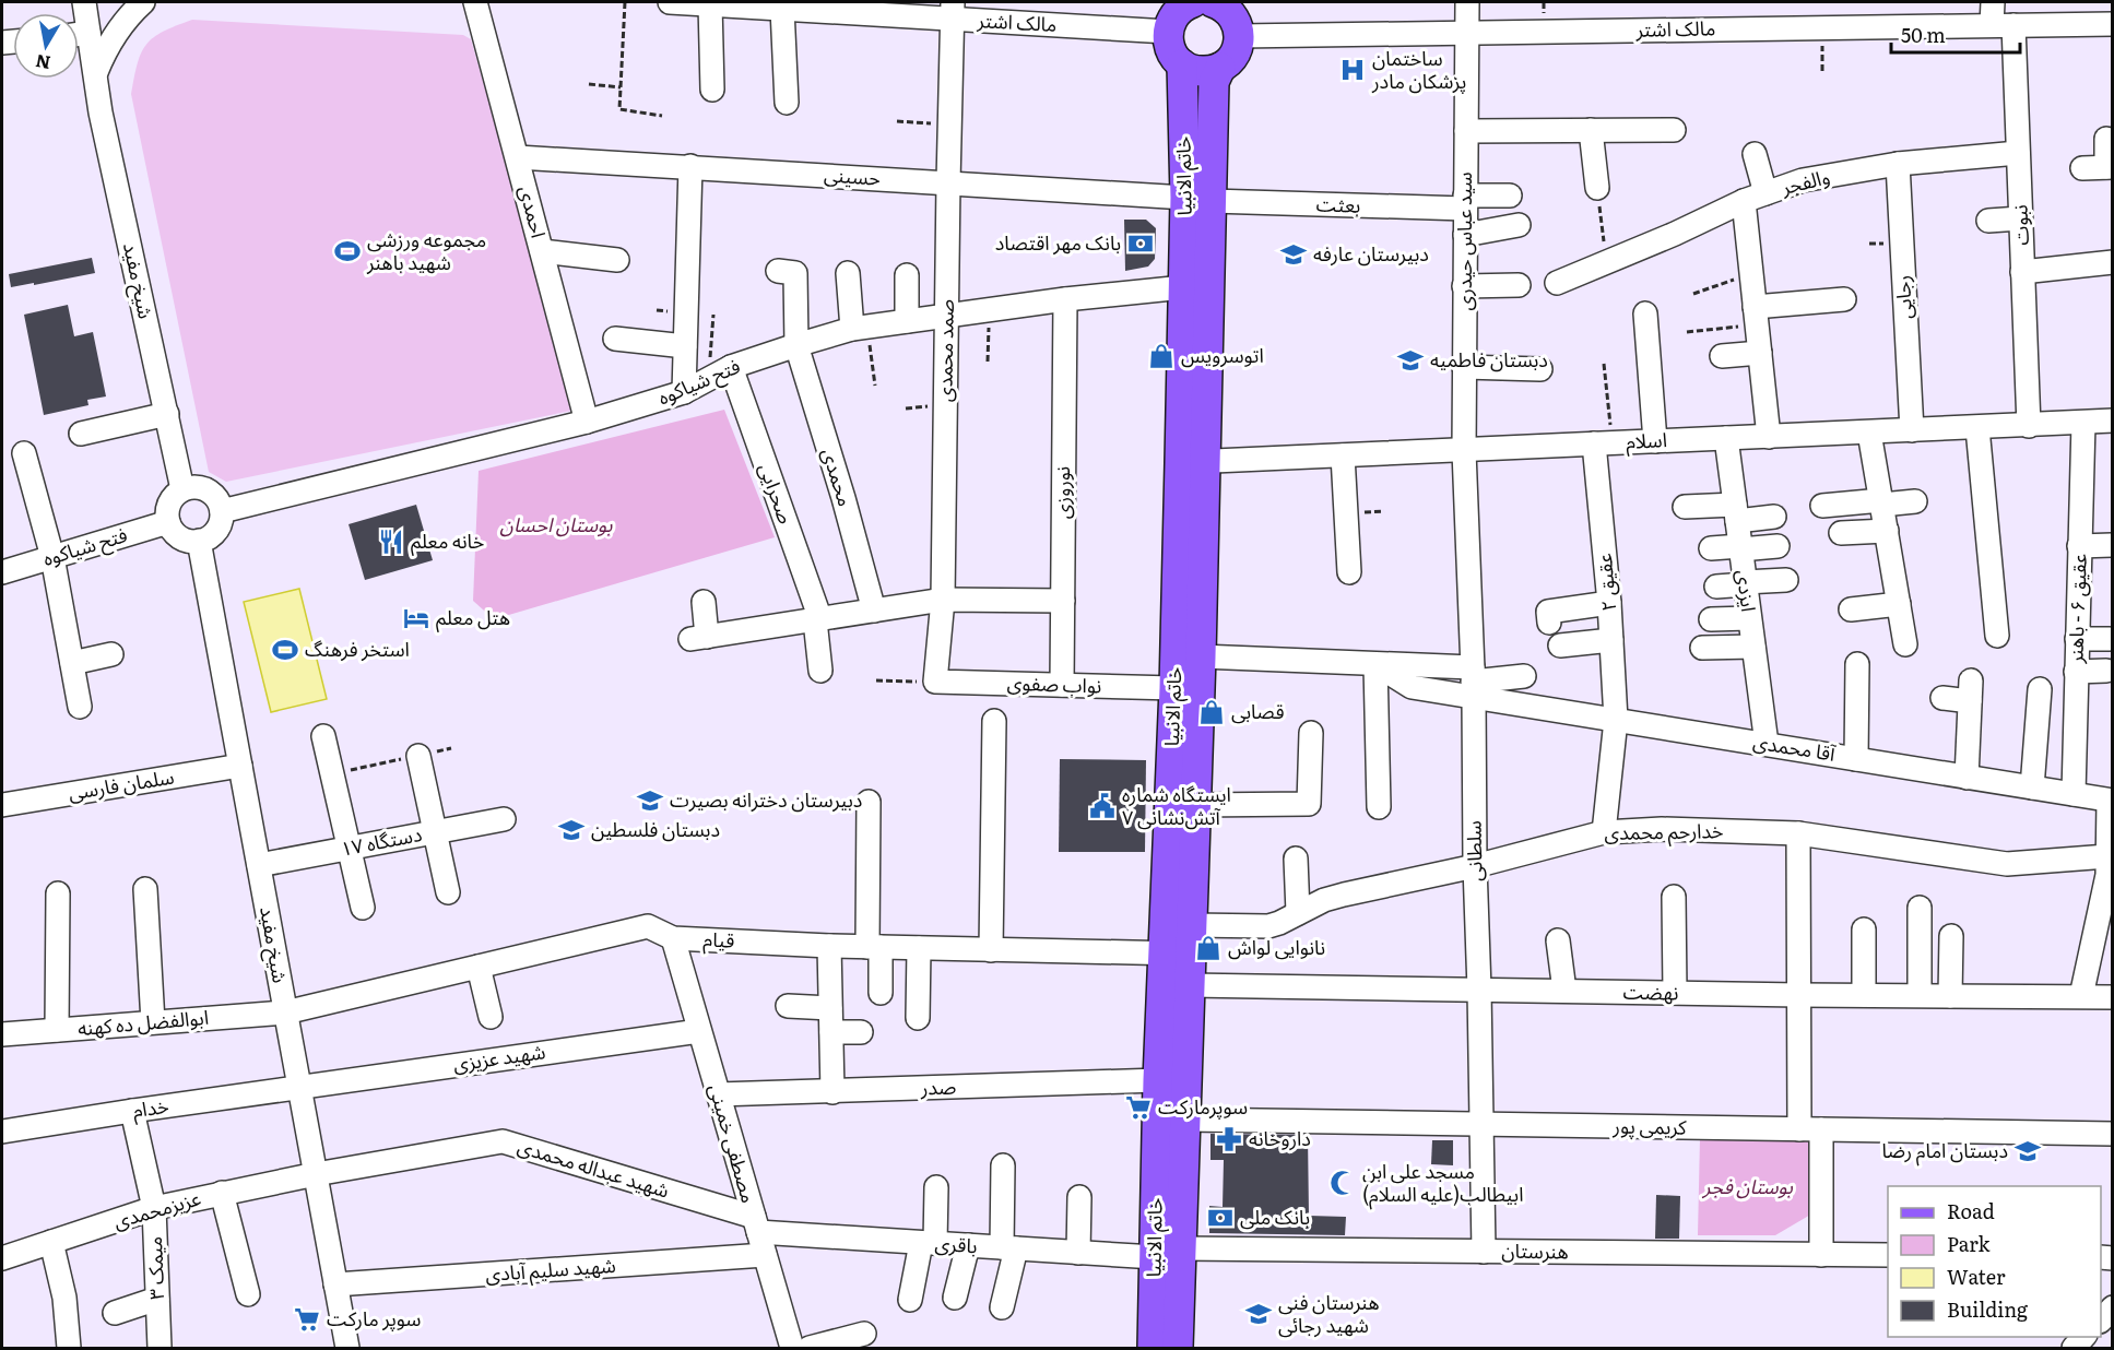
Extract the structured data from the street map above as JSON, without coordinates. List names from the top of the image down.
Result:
{
  "streets": {
    "main road": ["خاتم الانبیا"],
    "street": [
      "مالک اشتر",
      "حسینی",
      "والفجر",
      "بعثت",
      "احمدی",
      "نبوت",
      "سید عباس حیدری",
      "شیخ مفید",
      "رجایی",
      "صمد محمدی",
      "فتح شیاکوه",
      "اسلام",
      "محمدی",
      "نوروزی",
      "صحرایی",
      "عقیق ۲",
      "ایزدی",
      "عقیق ۶ - باهنر",
      "نواب صفوی",
      "آقا محمدی",
      "سلمان فارسی",
      "خدارحم محمدی",
      "۱۷ دستگاه",
      "سلطانی",
      "قیام",
      "نهضت",
      "ابوالفضل ده کهنه",
      "شهید عزیزی",
      "صدر",
      "خدام",
      "کریمی پور",
      "مصطفی خمینی",
      "شهید عبداله محمدی",
      "عزیزمحمدی",
      "باقری",
      "هنرستان",
      "میمک ۳",
      "شهید سلیم آبادی"
    ]
  },
  "crossings": [
    ["مالک اشتر", "خاتم الانبیا"],
    ["مالک اشتر", "نبوت"],
    ["مالک اشتر", "سید عباس حیدری"],
    ["مالک اشتر", "صمد محمدی"],
    ["خاتم الانبیا", "حسینی"],
    ["خاتم الانبیا", "بعثت"],
    ["خاتم الانبیا", "فتح شیاکوه"],
    ["خاتم الانبیا", "اسلام"],
    ["خاتم الانبیا", "نواب صفوی"],
    ["خاتم الانبیا", "خدارحم محمدی"],
    ["خاتم الانبیا", "قیام"],
    ["خاتم الانبیا", "نهضت"],
    ["خاتم الانبیا", "صدر"],
    ["خاتم الانبیا", "کریمی پور"],
    ["خاتم الانبیا", "باقری"],
    ["خاتم الانبیا", "هنرستان"],
    ["حسینی", "بعثت"],
    ["حسینی", "احمدی"],
    ["حسینی", "صمد محمدی"],
    ["والفجر", "نبوت"],
    ["والفجر", "رجایی"],
    ["بعثت", "سید عباس حیدری"],
    ["احمدی", "فتح شیاکوه"],
    ["نبوت", "اسلام"],
    ["سید عباس حیدری", "اسلام"],
    ["سید عباس حیدری", "سلطانی"],
    ["شیخ مفید", "فتح شیاکوه"],
    ["شیخ مفید", "سلمان فارسی"],
    ["شیخ مفید", "۱۷ دستگاه"],
    ["شیخ مفید", "قیام"],
    ["شیخ مفید", "ابوالفضل ده کهنه"],
    ["شیخ مفید", "شهید عزیزی"],
    ["شیخ مفید", "خدام"],
    ["شیخ مفید", "شهید عبداله محمدی"],
    ["شیخ مفید", "عزیزمحمدی"],
    ["شیخ مفید", "شهید سلیم آبادی"],
    ["رجایی", "اسلام"],
    ["صمد محمدی", "فتح شیاکوه"],
    ["صمد محمدی", "نواب صفوی"],
    ["فتح شیاکوه", "محمدی"],
    ["فتح شیاکوه", "نوروزی"],
    ["فتح شیاکوه", "صحرایی"],
    ["اسلام", "عقیق ۲"],
    ["اسلام", "ایزدی"],
    ["اسلام", "عقیق ۶ - باهنر"],
    ["اسلام", "سلطانی"],
    ["نوروزی", "نواب صفوی"],
    ["عقیق ۲", "آقا محمدی"],
    ["عقیق ۲", "خدارحم محمدی"],
    ["ایزدی", "آقا محمدی"],
    ["عقیق ۶ - باهنر", "آقا محمدی"],
    ["آقا محمدی", "سلطانی"],
    ["خدارحم محمدی", "سلطانی"],
    ["خدارحم محمدی", "قیام"],
    ["سلطانی", "نهضت"],
    ["سلطانی", "کریمی پور"],
    ["سلطانی", "هنرستان"],
    ["قیام", "ابوالفضل ده کهنه"],
    ["قیام", "مصطفی خمینی"],
    ["شهید عزیزی", "خدام"],
    ["شهید عزیزی", "مصطفی خمینی"],
    ["صدر", "مصطفی خمینی"],
    ["خدام", "میمک ۳"],
    ["مصطفی خمینی", "شهید عبداله محمدی"],
    ["مصطفی خمینی", "باقری"],
    ["مصطفی خمینی", "شهید سلیم آبادی"],
    ["شهید عبداله محمدی", "عزیزمحمدی"],
    ["شهید عبداله محمدی", "باقری"],
    ["عزیزمحمدی", "میمک ۳"],
    ["باقری", "هنرستان"]
  ],
  "parks": ["بوستان احسان", "بوستان فجر"],
  "places": {
    "hospital": ["ساختمان پزشکان مادر"],
    "bank": ["بانک مهر اقتصاد", "بانک ملی"],
    "sports": ["مجموعه ورزشی شهید باهنر", "استخر فرهنگ"],
    "school or university": [
      "دبیرستان عارفه",
      "دبستان فاطمیه",
      "دبیرستان دخترانه بصیرت",
      "دبستان فلسطین",
      "دبستان امام رضا",
      "هنرستان فنی شهید رجائی"
    ],
    "shop": ["اتوسرویس", "قصابی", "نانوایی لواش"],
    "restaurant": ["خانه معلم"],
    "hotel": ["هتل معلم"],
    "public building": ["ایستگاه شماره ۷ آتش‌نشانی"],
    "supermarket": ["سوپرمارکت", "سوپر مارکت"],
    "pharmacy": ["داروخانه"],
    "mosque": ["مسجد علی ابن ابیطالب(علیه السلام)"]
  },
  "legend": [
    "Road",
    "Park",
    "Water",
    "Building"
  ],
  "scale_bar": "50 m",
  "north": "bottom"
}
